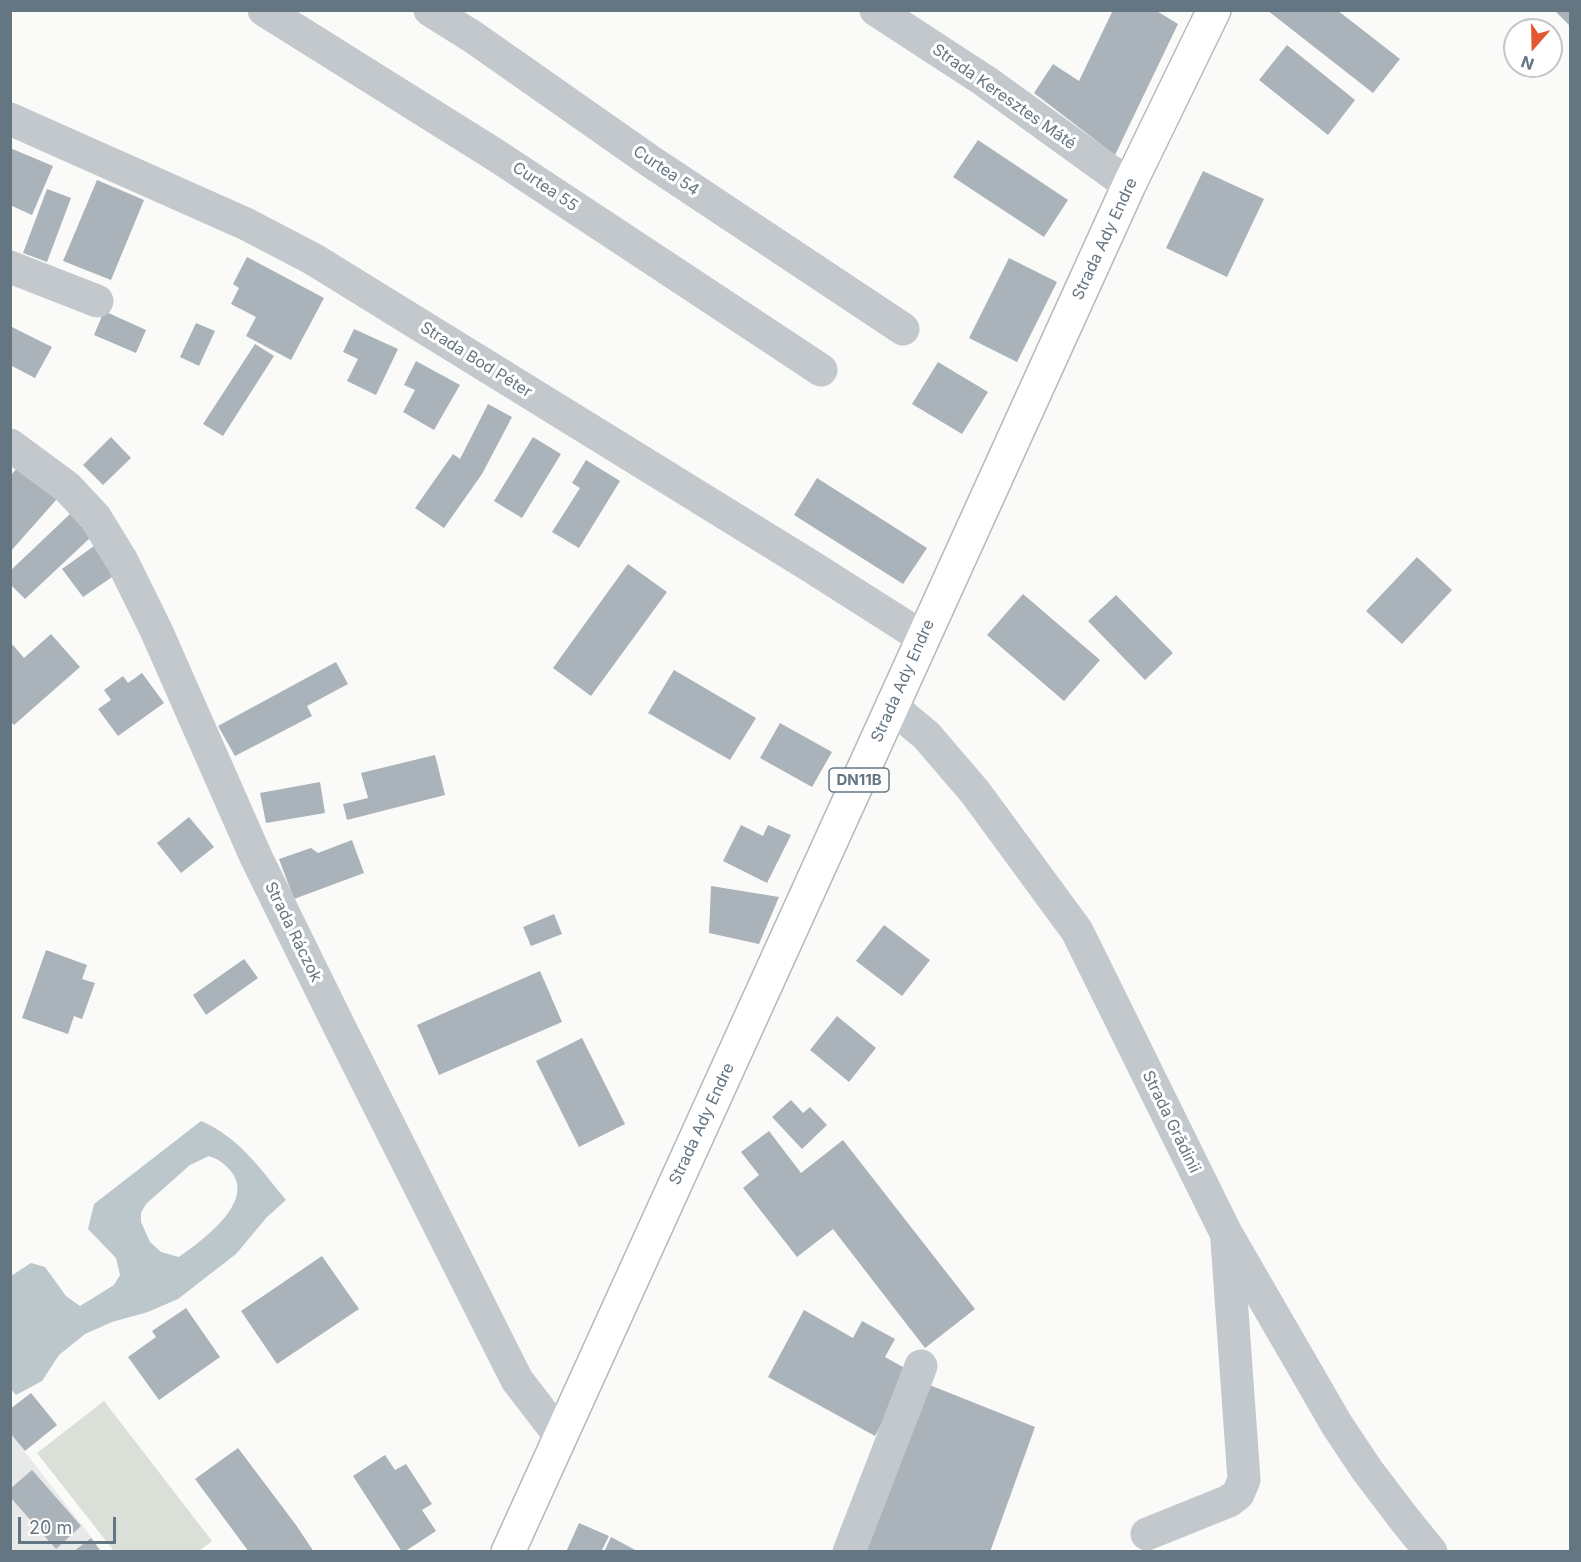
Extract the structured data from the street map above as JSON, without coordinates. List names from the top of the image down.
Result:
{
  "streets": {
    "main road": ["Strada Ady Endre", "DN11B"],
    "street": [
      "Strada Keresztes Máté",
      "Curtea 54",
      "Curtea 55",
      "Strada Bod Péter",
      "Strada Ráczok",
      "Strada Grădinii"
    ]
  },
  "crossings": [
    ["Strada Keresztes Máté", "Strada Ady Endre"],
    ["Strada Ady Endre", "Strada Bod Péter"],
    ["Strada Ady Endre", "Strada Ráczok"],
    ["Strada Ady Endre", "Strada Grădinii"]
  ],
  "scale_bar": "20 m",
  "north": "bottom"
}
